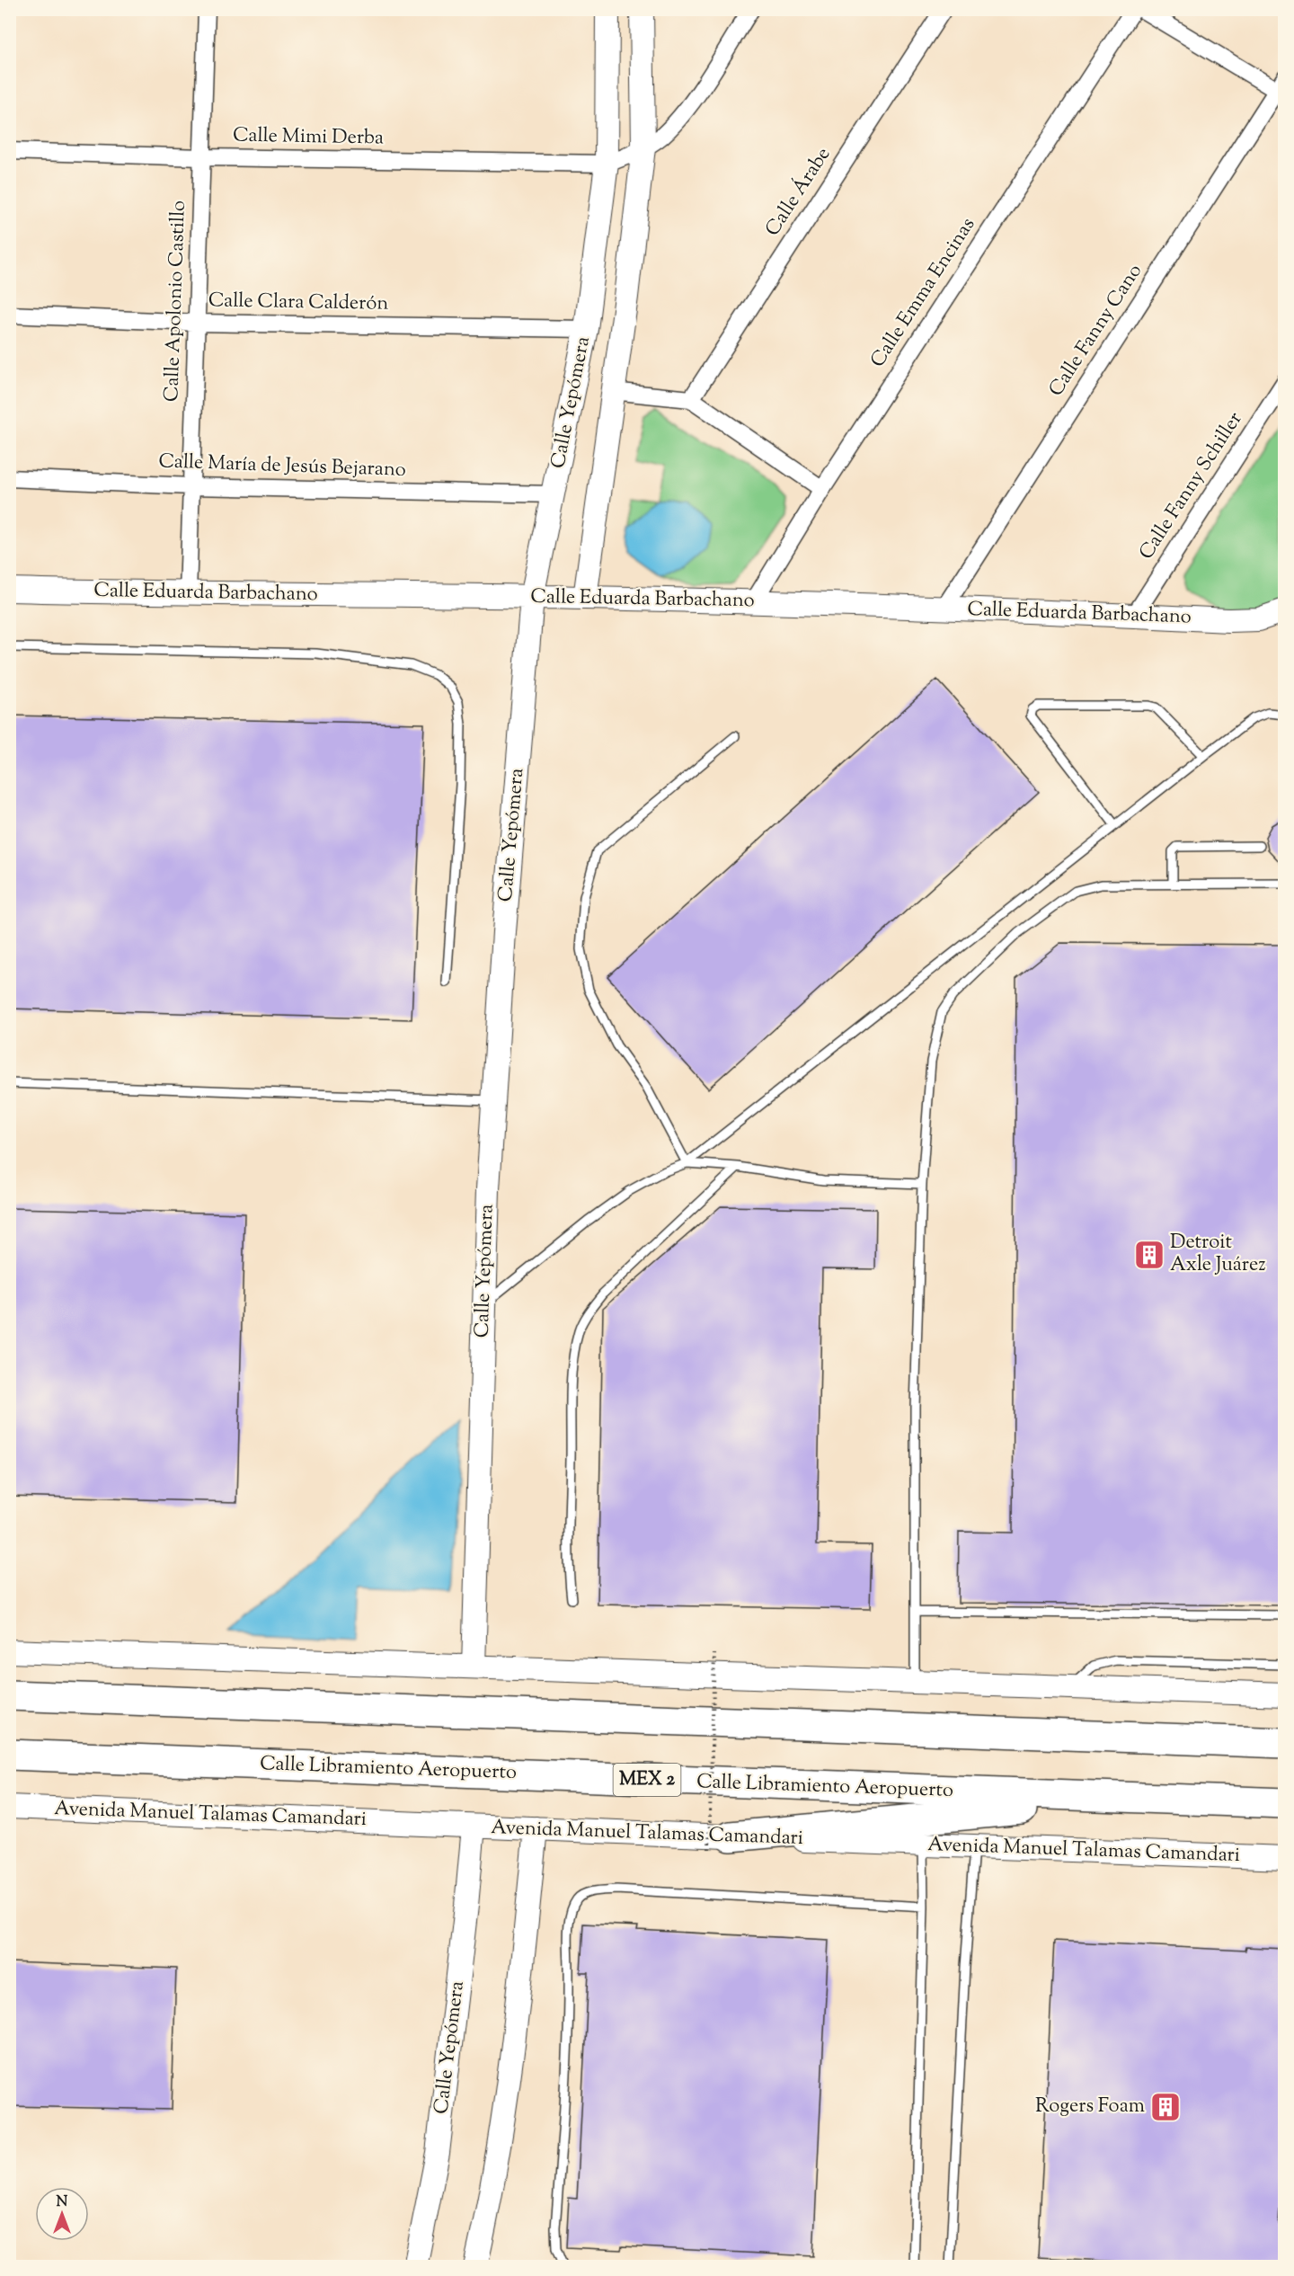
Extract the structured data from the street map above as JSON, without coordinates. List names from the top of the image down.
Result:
{
  "streets": {
    "highway": ["Calle Libramiento Aeropuerto", "MEX 2"],
    "main road": ["Calle Yepómera", "Calle Eduarda Barbachano", "Avenida Manuel Talamas Camandari"],
    "street": [
      "Calle Mimi Derba",
      "Calle Árabe",
      "Calle Emma Encinas",
      "Calle Apolonio Castillo",
      "Calle Clara Calderón",
      "Calle Fanny Cano",
      "Calle María de Jesús Bejarano",
      "Calle Fanny Schiller"
    ]
  },
  "crossings": [
    ["Calle Mimi Derba", "Calle Apolonio Castillo"],
    ["Calle Mimi Derba", "Calle Yepómera"],
    ["Calle Emma Encinas", "Calle Eduarda Barbachano"],
    ["Calle Apolonio Castillo", "Calle Clara Calderón"],
    ["Calle Apolonio Castillo", "Calle María de Jesús Bejarano"],
    ["Calle Apolonio Castillo", "Calle Eduarda Barbachano"],
    ["Calle Clara Calderón", "Calle Yepómera"],
    ["Calle Fanny Cano", "Calle Eduarda Barbachano"],
    ["Calle Yepómera", "Calle María de Jesús Bejarano"],
    ["Calle Yepómera", "Calle Eduarda Barbachano"],
    ["Calle Yepómera", "Avenida Manuel Talamas Camandari"],
    ["Calle Fanny Schiller", "Calle Eduarda Barbachano"]
  ],
  "places": {
    "building": ["Detroit Axle Juárez", "Rogers Foam"]
  },
  "north": "top"
}
